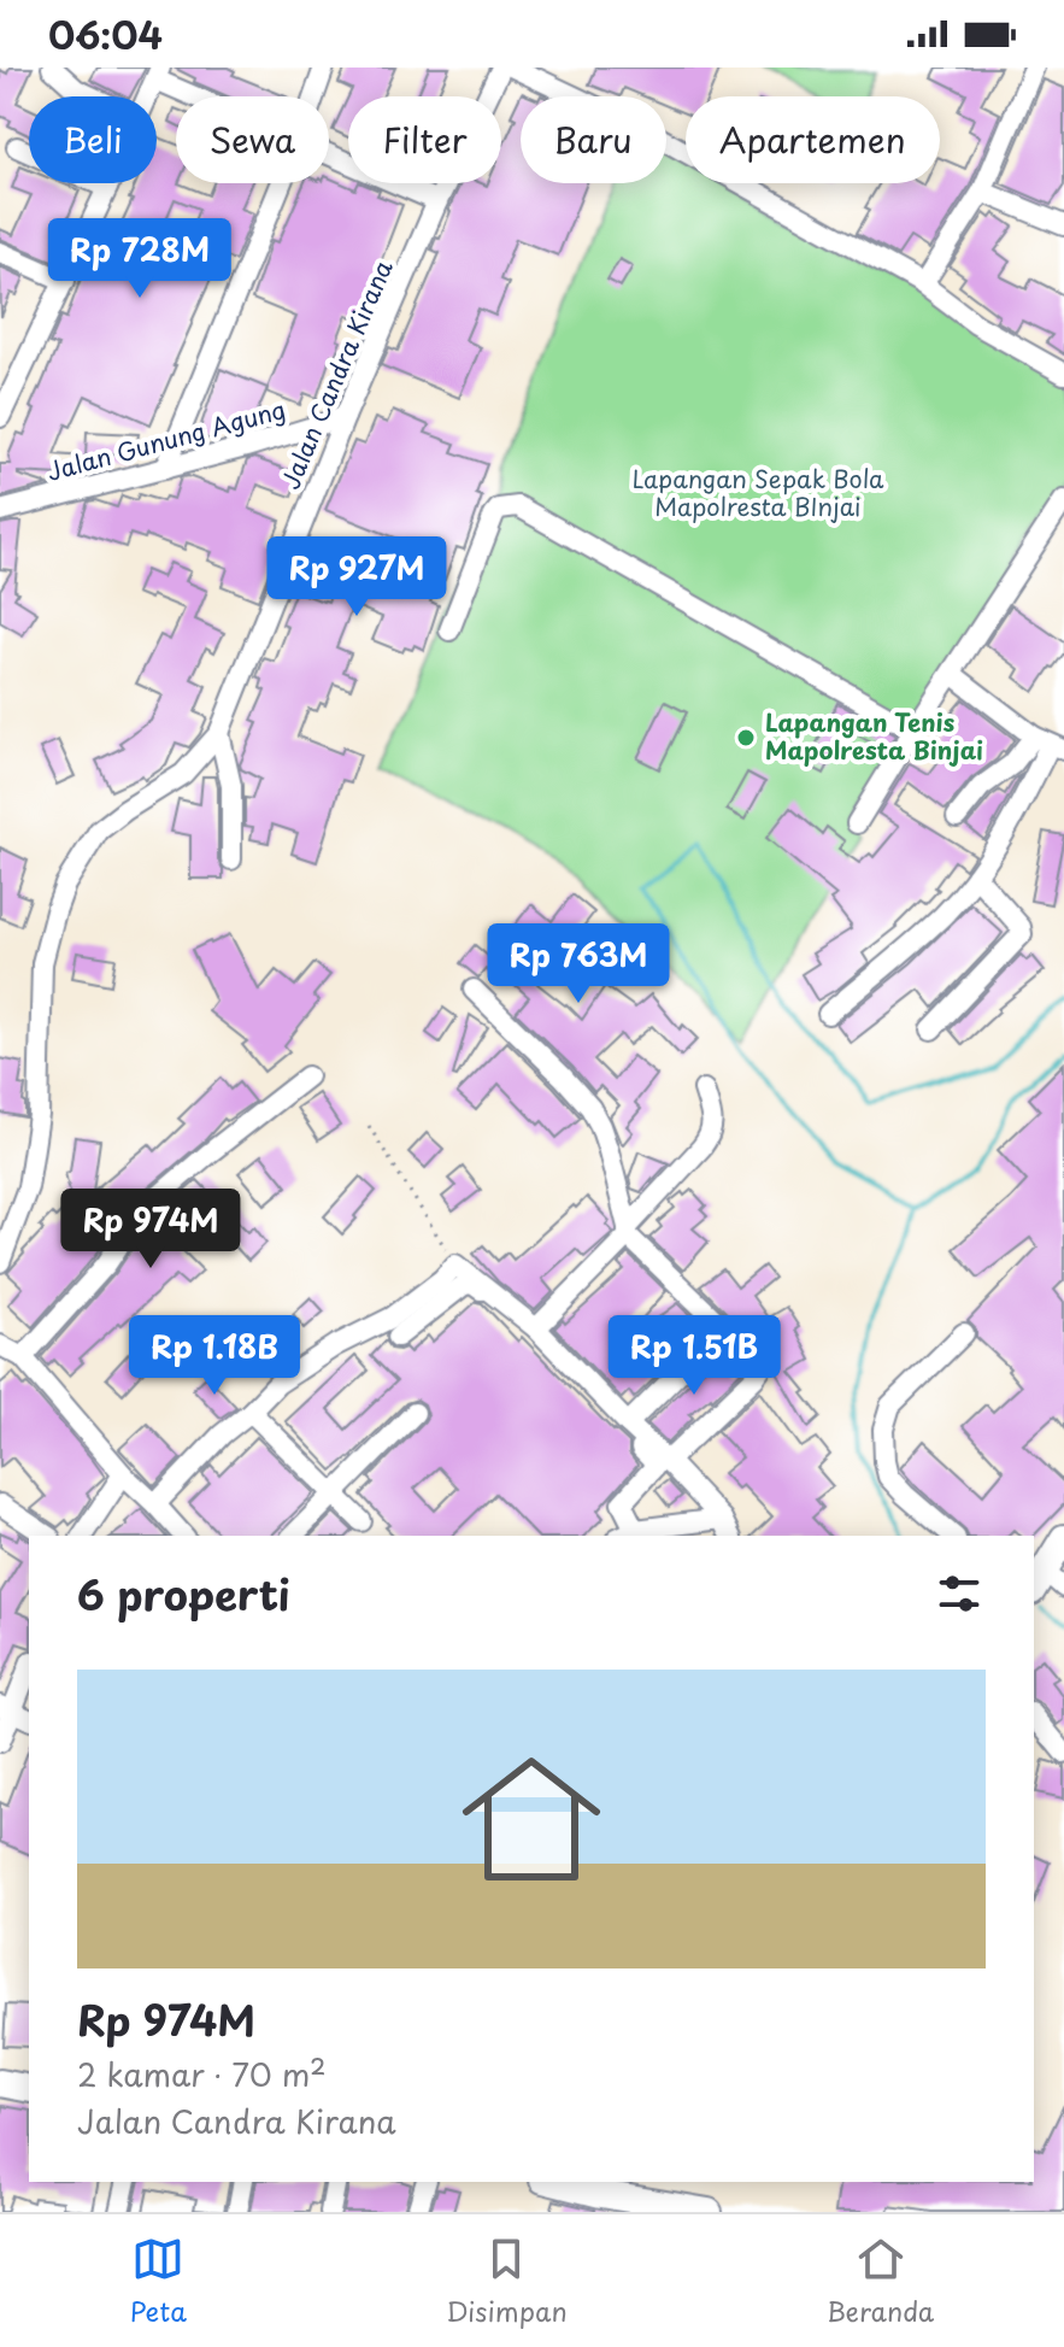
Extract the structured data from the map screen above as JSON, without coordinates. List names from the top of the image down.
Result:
{
  "streets": {
    "street": ["Jalan Candra Kirana", "Jalan Gunung Agung"]
  },
  "crossings": [
    ["Jalan Candra Kirana", "Jalan Gunung Agung"]
  ],
  "parks": ["Lapangan Sepak Bola Mapolresta BInjai"],
  "places": ["Lapangan Tenis Mapolresta Binjai"],
  "page": {
    "status": "06:04",
    "chip": [
      "Beli",
      "Sewa",
      "Filter",
      "Baru",
      "Apartemen"
    ],
    "price": [
      "Rp 728M",
      "Rp 927M",
      "Rp 763M",
      "Rp 974M",
      "Rp 1.18B",
      "Rp 1.51B"
    ],
    "heading": "6 properti",
    "list": [
      {
        "name": "Rp 974M",
        "note": "2 kamar · 70 m² · Jalan Candra Kirana"
      }
    ],
    "tabs": ["Peta", "Disimpan", "Beranda"]
  }
}
